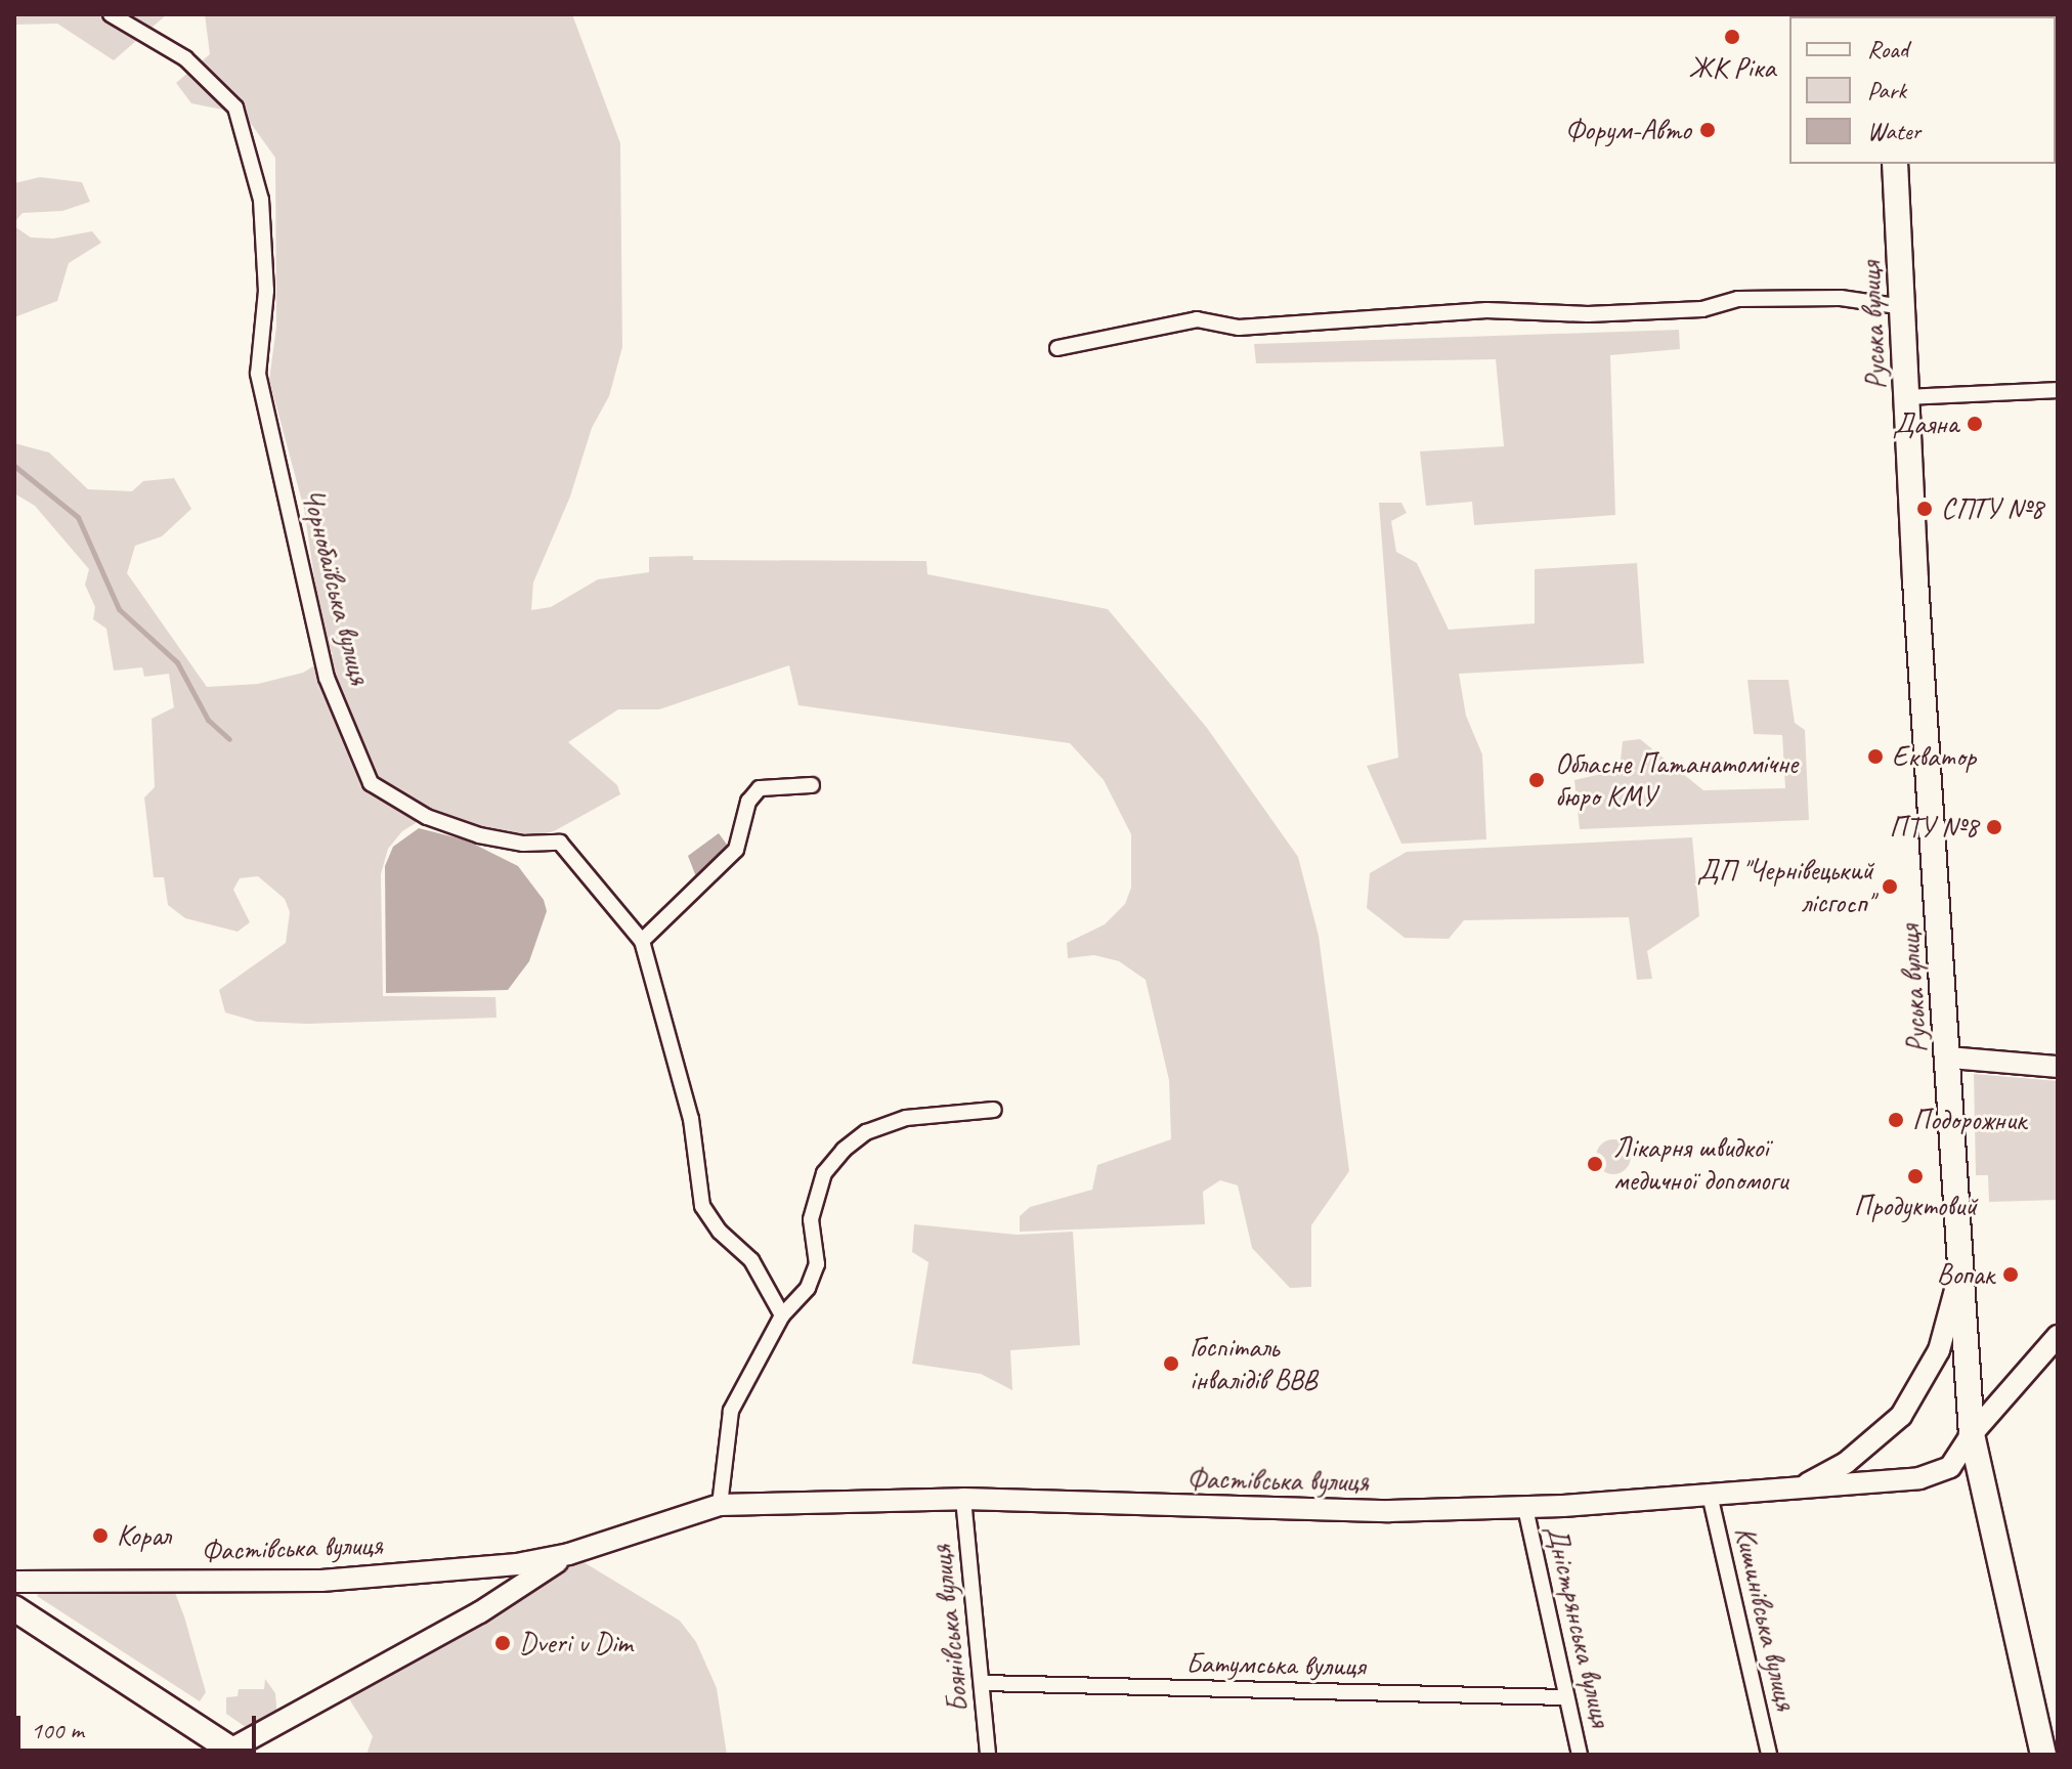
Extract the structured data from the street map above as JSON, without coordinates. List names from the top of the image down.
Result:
{
  "streets": {
    "main road": ["Руська вулиця", "Фастівська вулиця"],
    "street": [
      "Чорнобаївська вулиця",
      "Кишинівська вулиця",
      "Дністрянська вулиця",
      "Боянівська вулиця",
      "Батумська вулиця"
    ]
  },
  "crossings": [
    ["Руська вулиця", "Фастівська вулиця"],
    ["Фастівська вулиця", "Кишинівська вулиця"],
    ["Фастівська вулиця", "Дністрянська вулиця"],
    ["Фастівська вулиця", "Боянівська вулиця"],
    ["Дністрянська вулиця", "Батумська вулиця"],
    ["Боянівська вулиця", "Батумська вулиця"]
  ],
  "places": [
    "ЖК Ріка",
    "Форум-Авто",
    "Даяна",
    "СПТУ №8",
    "Екватор",
    "Обласне Патанатомічне бюро КМУ",
    "ПТУ №8",
    "ДП \"Чернівецький лісгосп\"",
    "Подорожник",
    "Лікарня швидкої медичної допомоги",
    "Продуктовий",
    "Вопак",
    "Госпіталь інвалідів ВВВ",
    "Корал",
    "Dveri v Dim"
  ],
  "legend": ["Road", "Park", "Water"],
  "scale_bar": "100 m"
}
